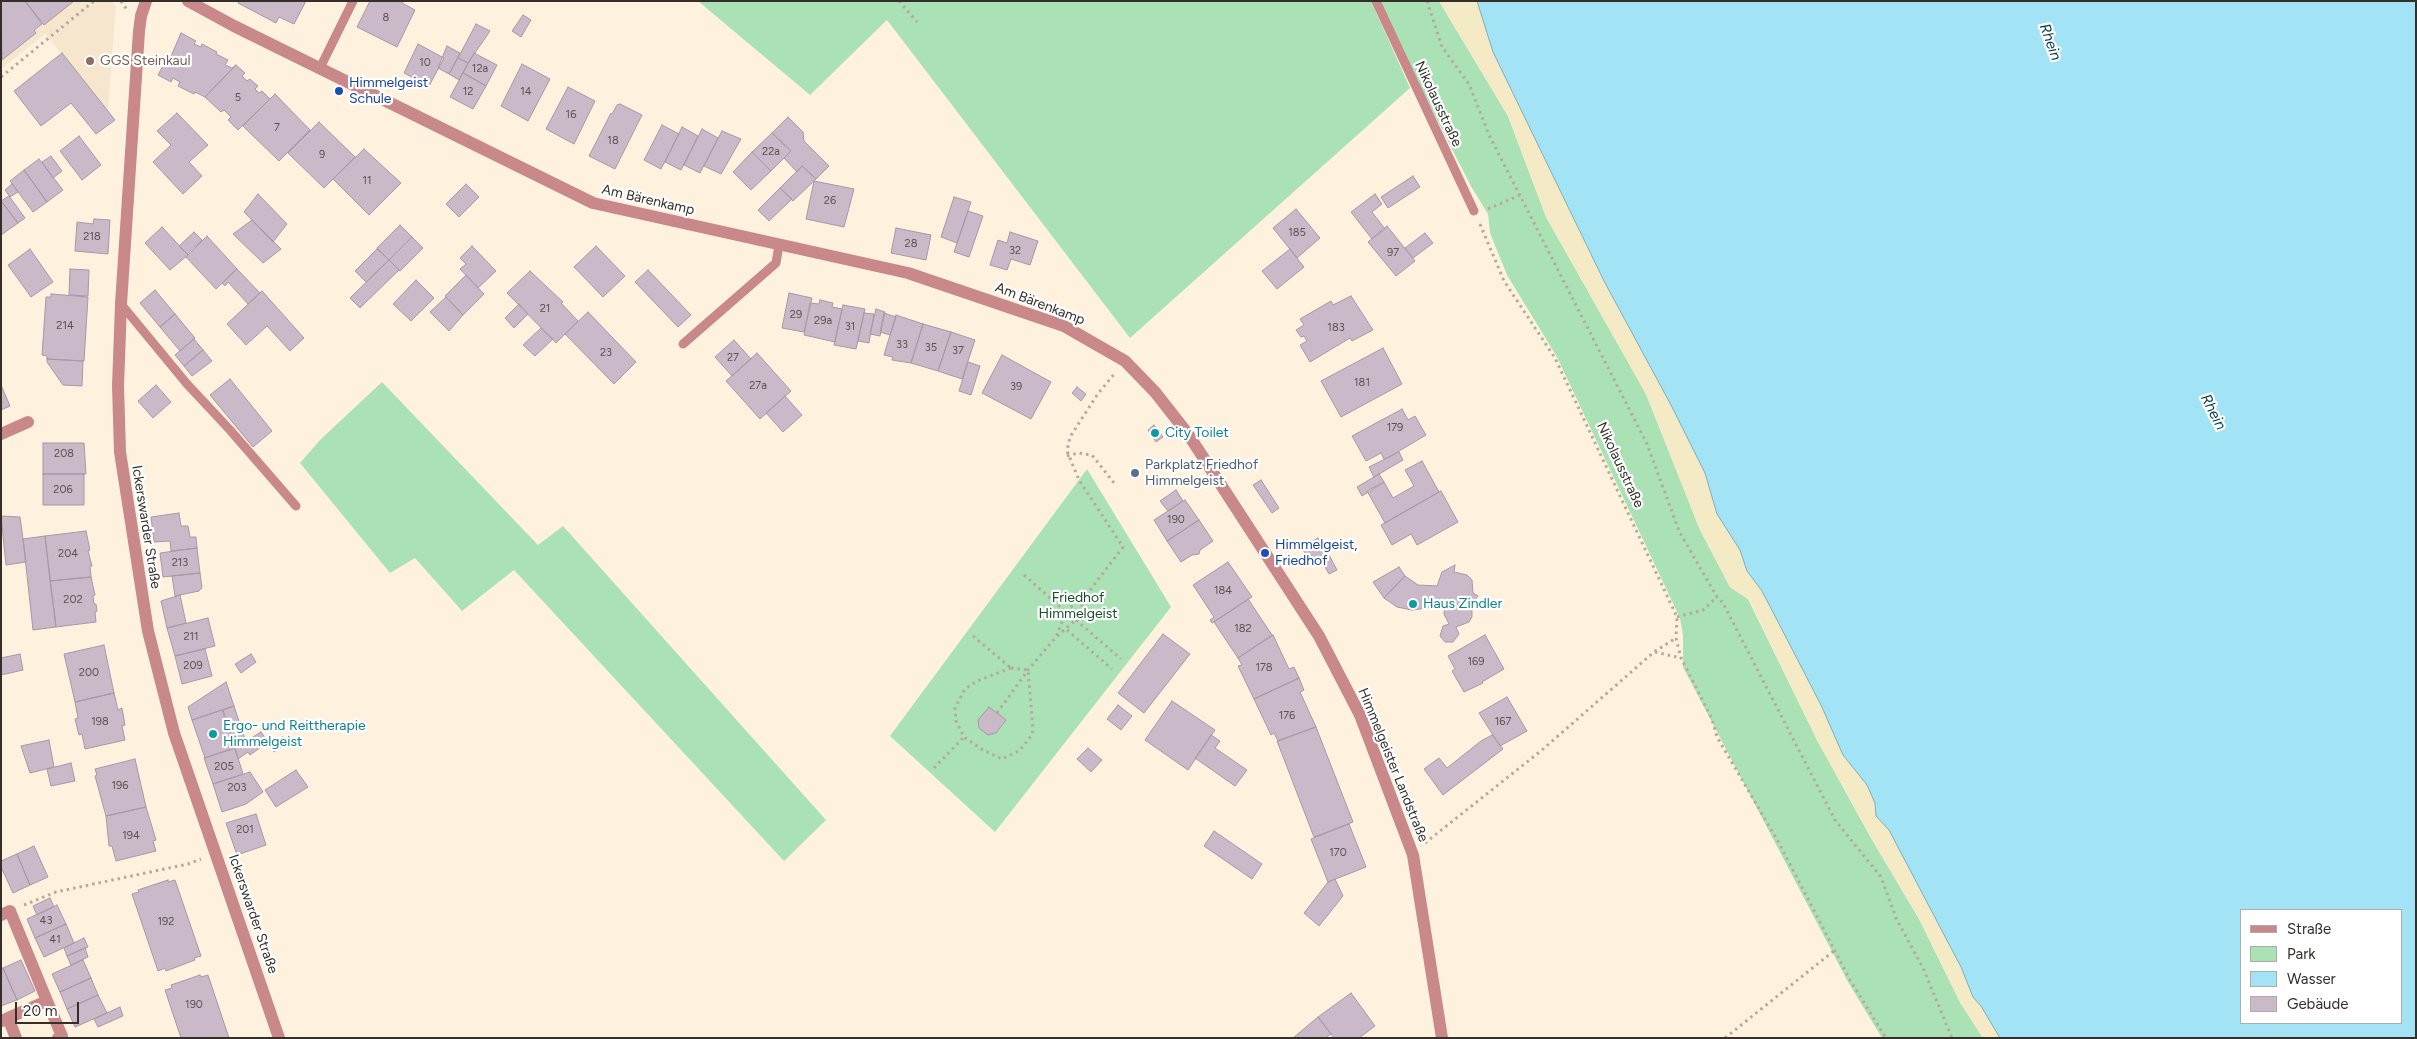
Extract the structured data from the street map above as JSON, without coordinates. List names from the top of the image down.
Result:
{
  "streets": {
    "street": ["Am Bärenkamp", "Ickerswarder Straße", "Himmelgeister Landstraße"],
    "lane": ["Nikolausstraße"]
  },
  "crossings": [
    ["Am Bärenkamp", "Himmelgeister Landstraße"]
  ],
  "water": ["Rhein"],
  "parks": ["Friedhof Himmelgeist"],
  "places": [
    "GGS Steinkaul",
    "Himmelgeist Schule",
    "City Toilet",
    "Parkplatz Friedhof Himmelgeist",
    "Himmelgeist, Friedhof",
    "Haus Zindler",
    "Ergo- und Reittherapie Himmelgeist"
  ],
  "house_numbers": [
    "8",
    "10",
    "12a",
    "12",
    "14",
    "5",
    "16",
    "7",
    "18",
    "22a",
    "9",
    "11",
    "26",
    "185",
    "218",
    "28",
    "32",
    "97",
    "21",
    "29",
    "29a",
    "214",
    "31",
    "183",
    "33",
    "35",
    "37",
    "23",
    "27",
    "181",
    "27a",
    "39",
    "179",
    "208",
    "206",
    "190",
    "204",
    "213",
    "184",
    "202",
    "182",
    "211",
    "169",
    "209",
    "178",
    "200",
    "176",
    "198",
    "167",
    "205",
    "196",
    "203",
    "201",
    "194",
    "170",
    "43",
    "192",
    "41",
    "190"
  ],
  "legend": [
    "Straße",
    "Park",
    "Wasser",
    "Gebäude"
  ],
  "scale_bar": "20 m"
}
